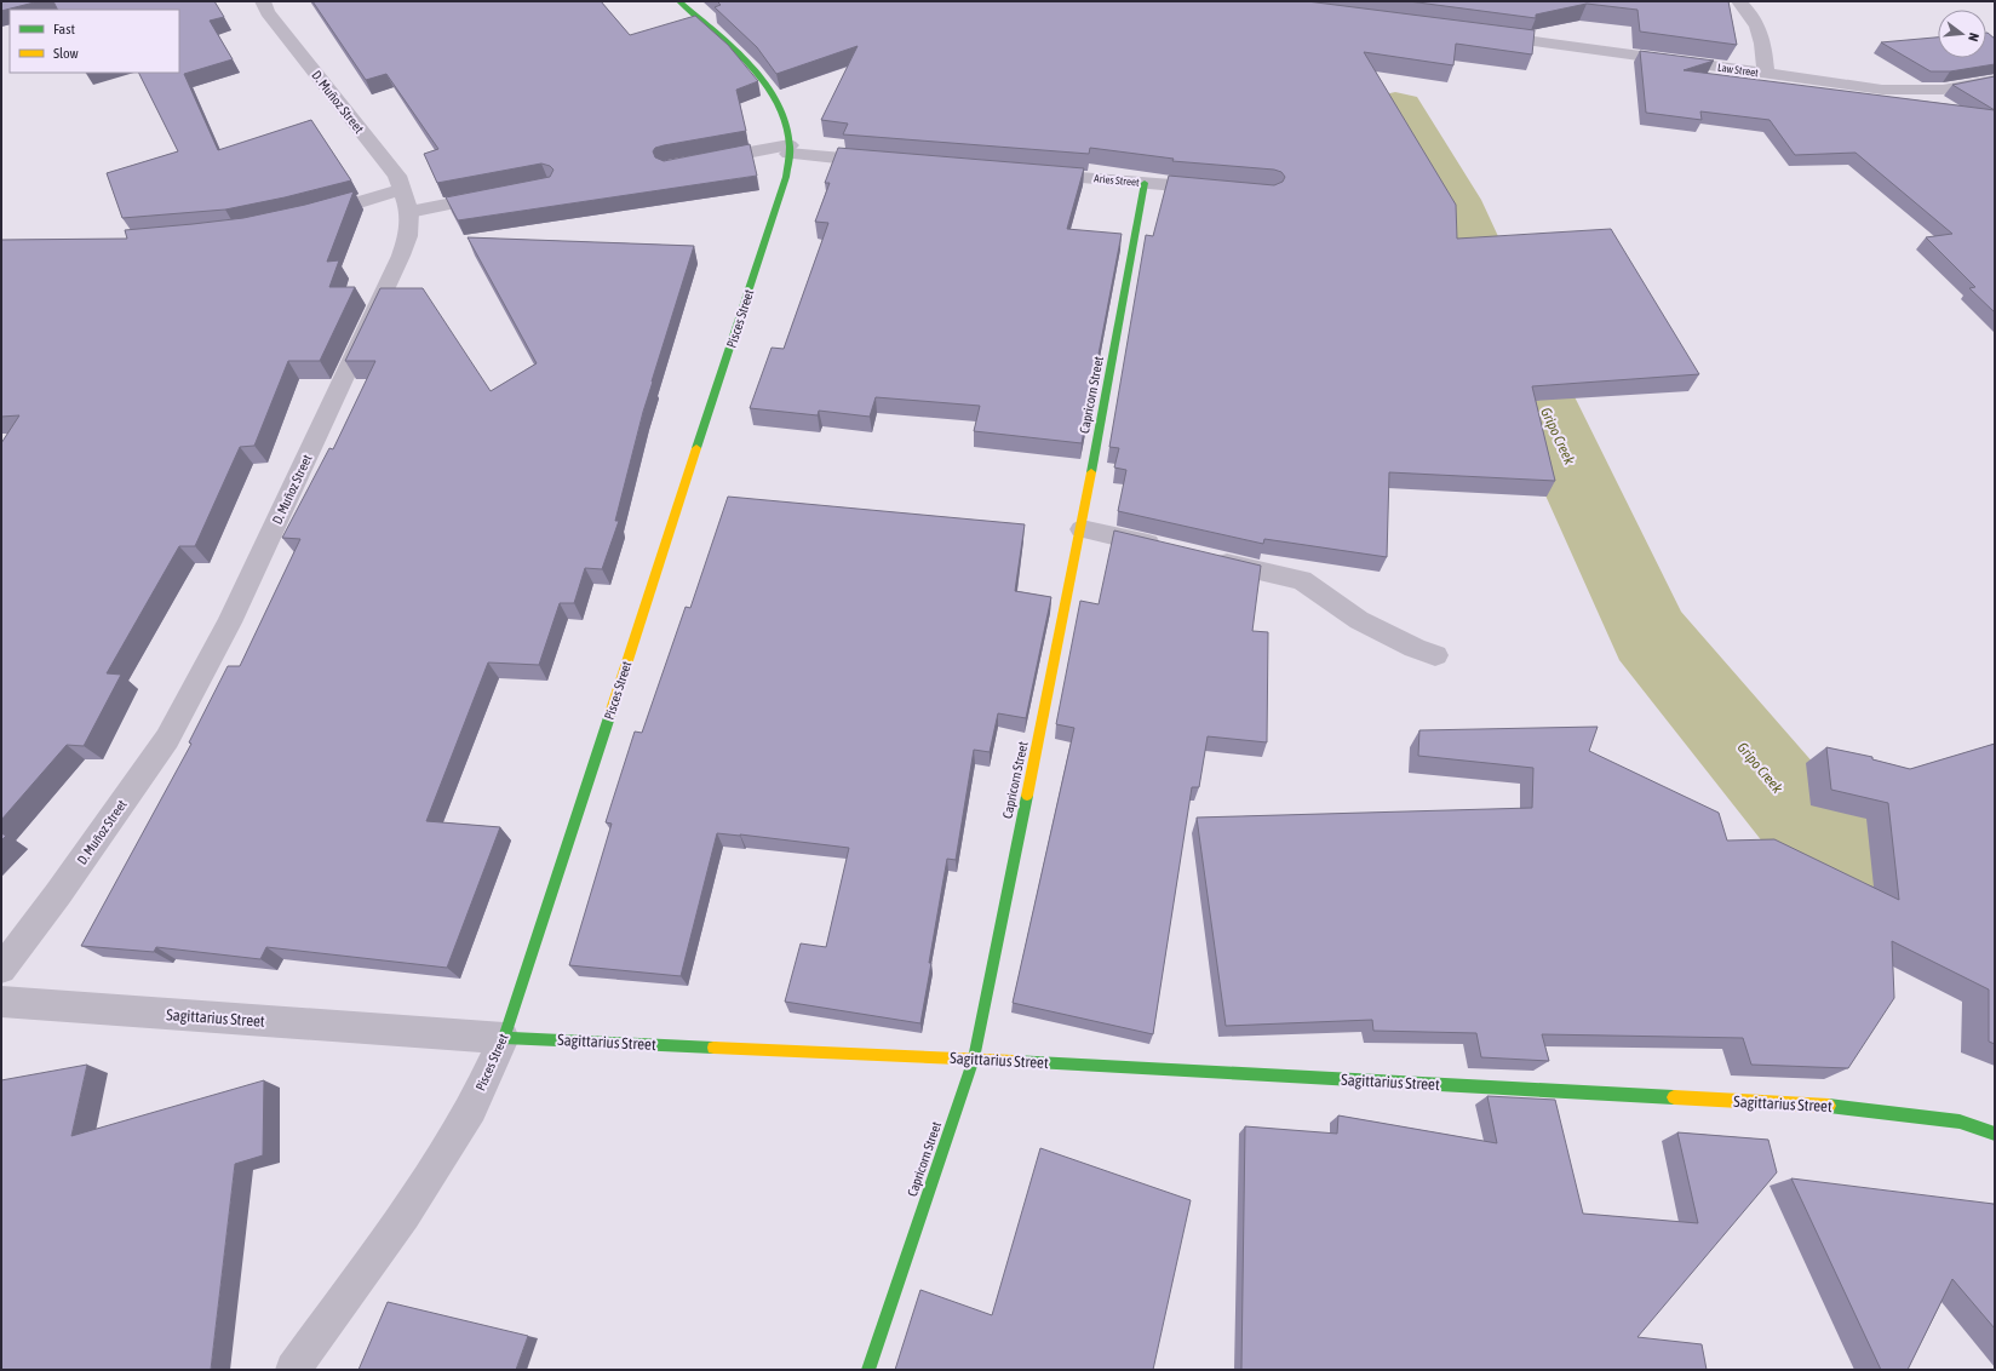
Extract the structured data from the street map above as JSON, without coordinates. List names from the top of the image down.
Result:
{
  "streets": {
    "street": [
      "Law Street",
      "D. Muñoz Street",
      "Aries Street",
      "Pisces Street",
      "Capricorn Street",
      "Sagittarius Street"
    ]
  },
  "crossings": [
    ["Aries Street", "Capricorn Street"],
    ["Pisces Street", "Sagittarius Street"],
    ["Capricorn Street", "Sagittarius Street"]
  ],
  "water": ["Gripo Creek"],
  "legend": ["Fast", "Slow"],
  "north": "right"
}
